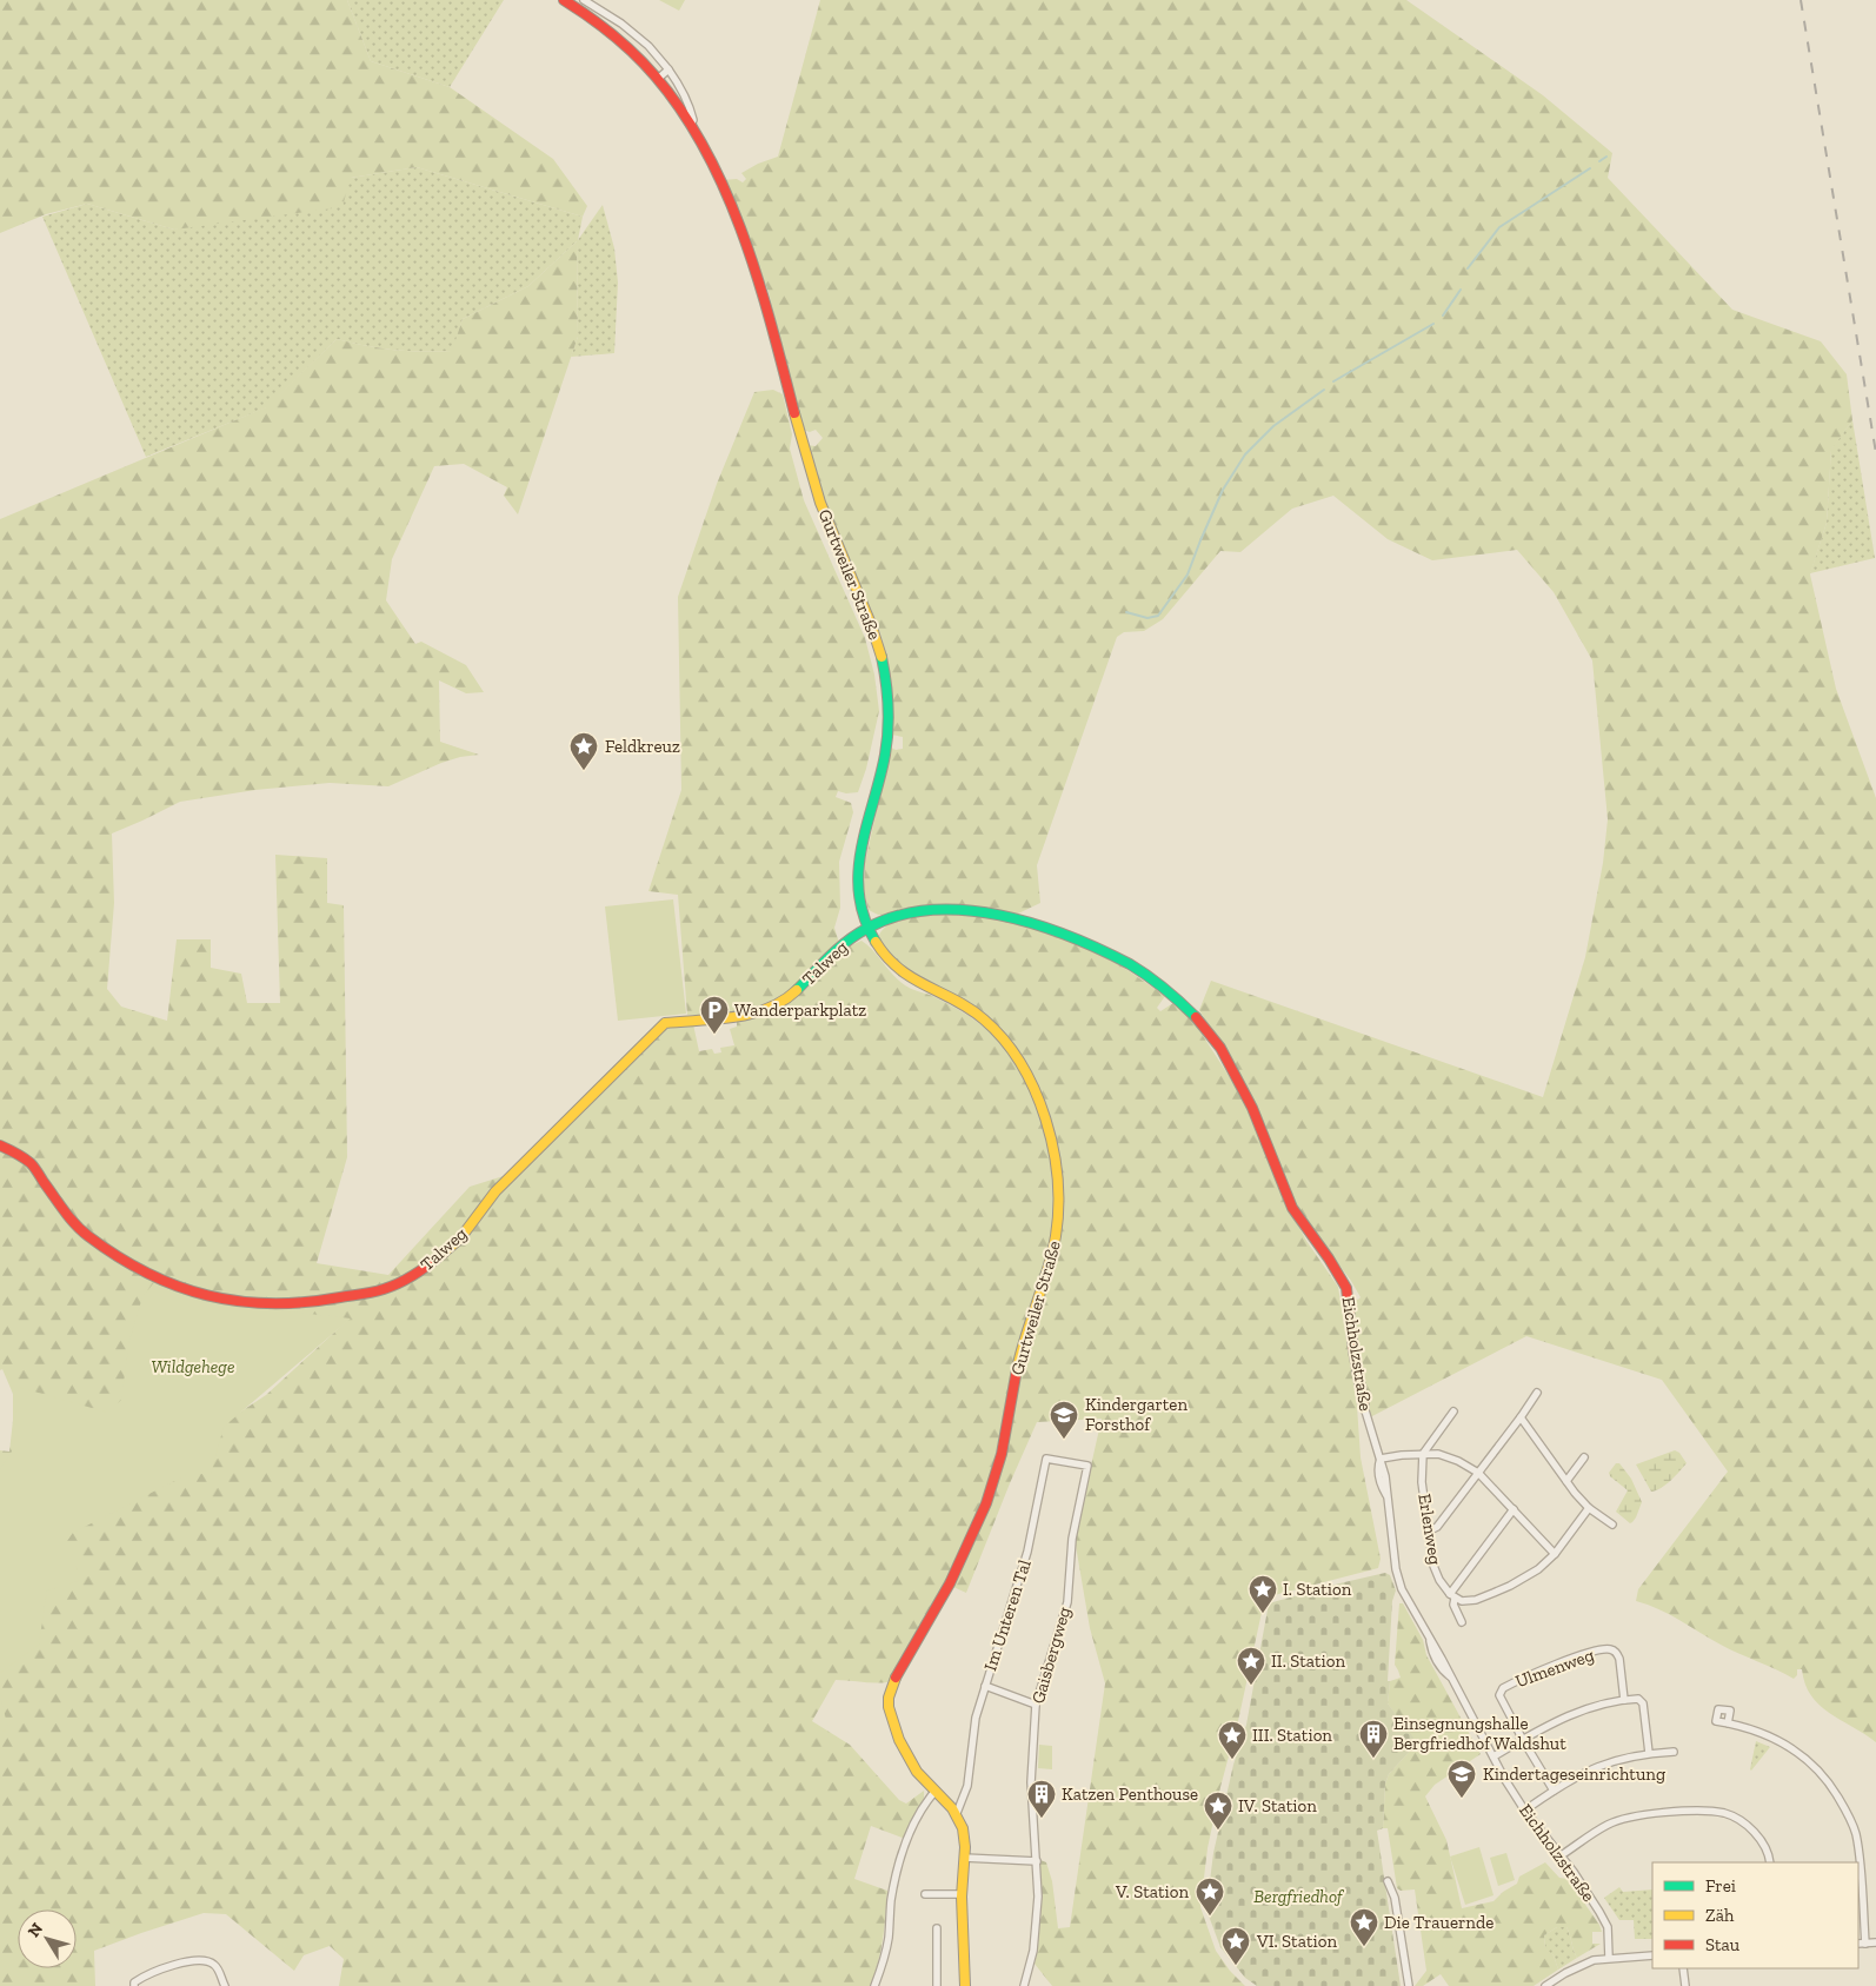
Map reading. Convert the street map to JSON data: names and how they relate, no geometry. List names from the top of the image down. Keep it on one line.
{"streets":{"main road":["Gurtweiler Straße","Talweg","Eichholzstraße"],"street":["Erlenweg","Im Unteren Tal","Gaisbergweg","Ulmenweg"]},"crossings":[["Gurtweiler Straße","Talweg"],["Gurtweiler Straße","Eichholzstraße"],["Gurtweiler Straße","Im Unteren Tal"],["Talweg","Eichholzstraße"],["Im Unteren Tal","Gaisbergweg"]],"parks":["Wildgehege","Bergfriedhof"],"places":{"place":["Feldkreuz","I. Station","II. Station","III. Station","IV. Station","V. Station","Die Trauernde","VI. Station"],"parking":["Wanderparkplatz"],"school or university":["Kindergarten Forsthof","Kindertageseinrichtung"],"building":["Einsegnungshalle Bergfriedhof Waldshut","Katzen Penthouse"]},"legend":["Frei","Zäh","Stau"],"north":"top left"}
